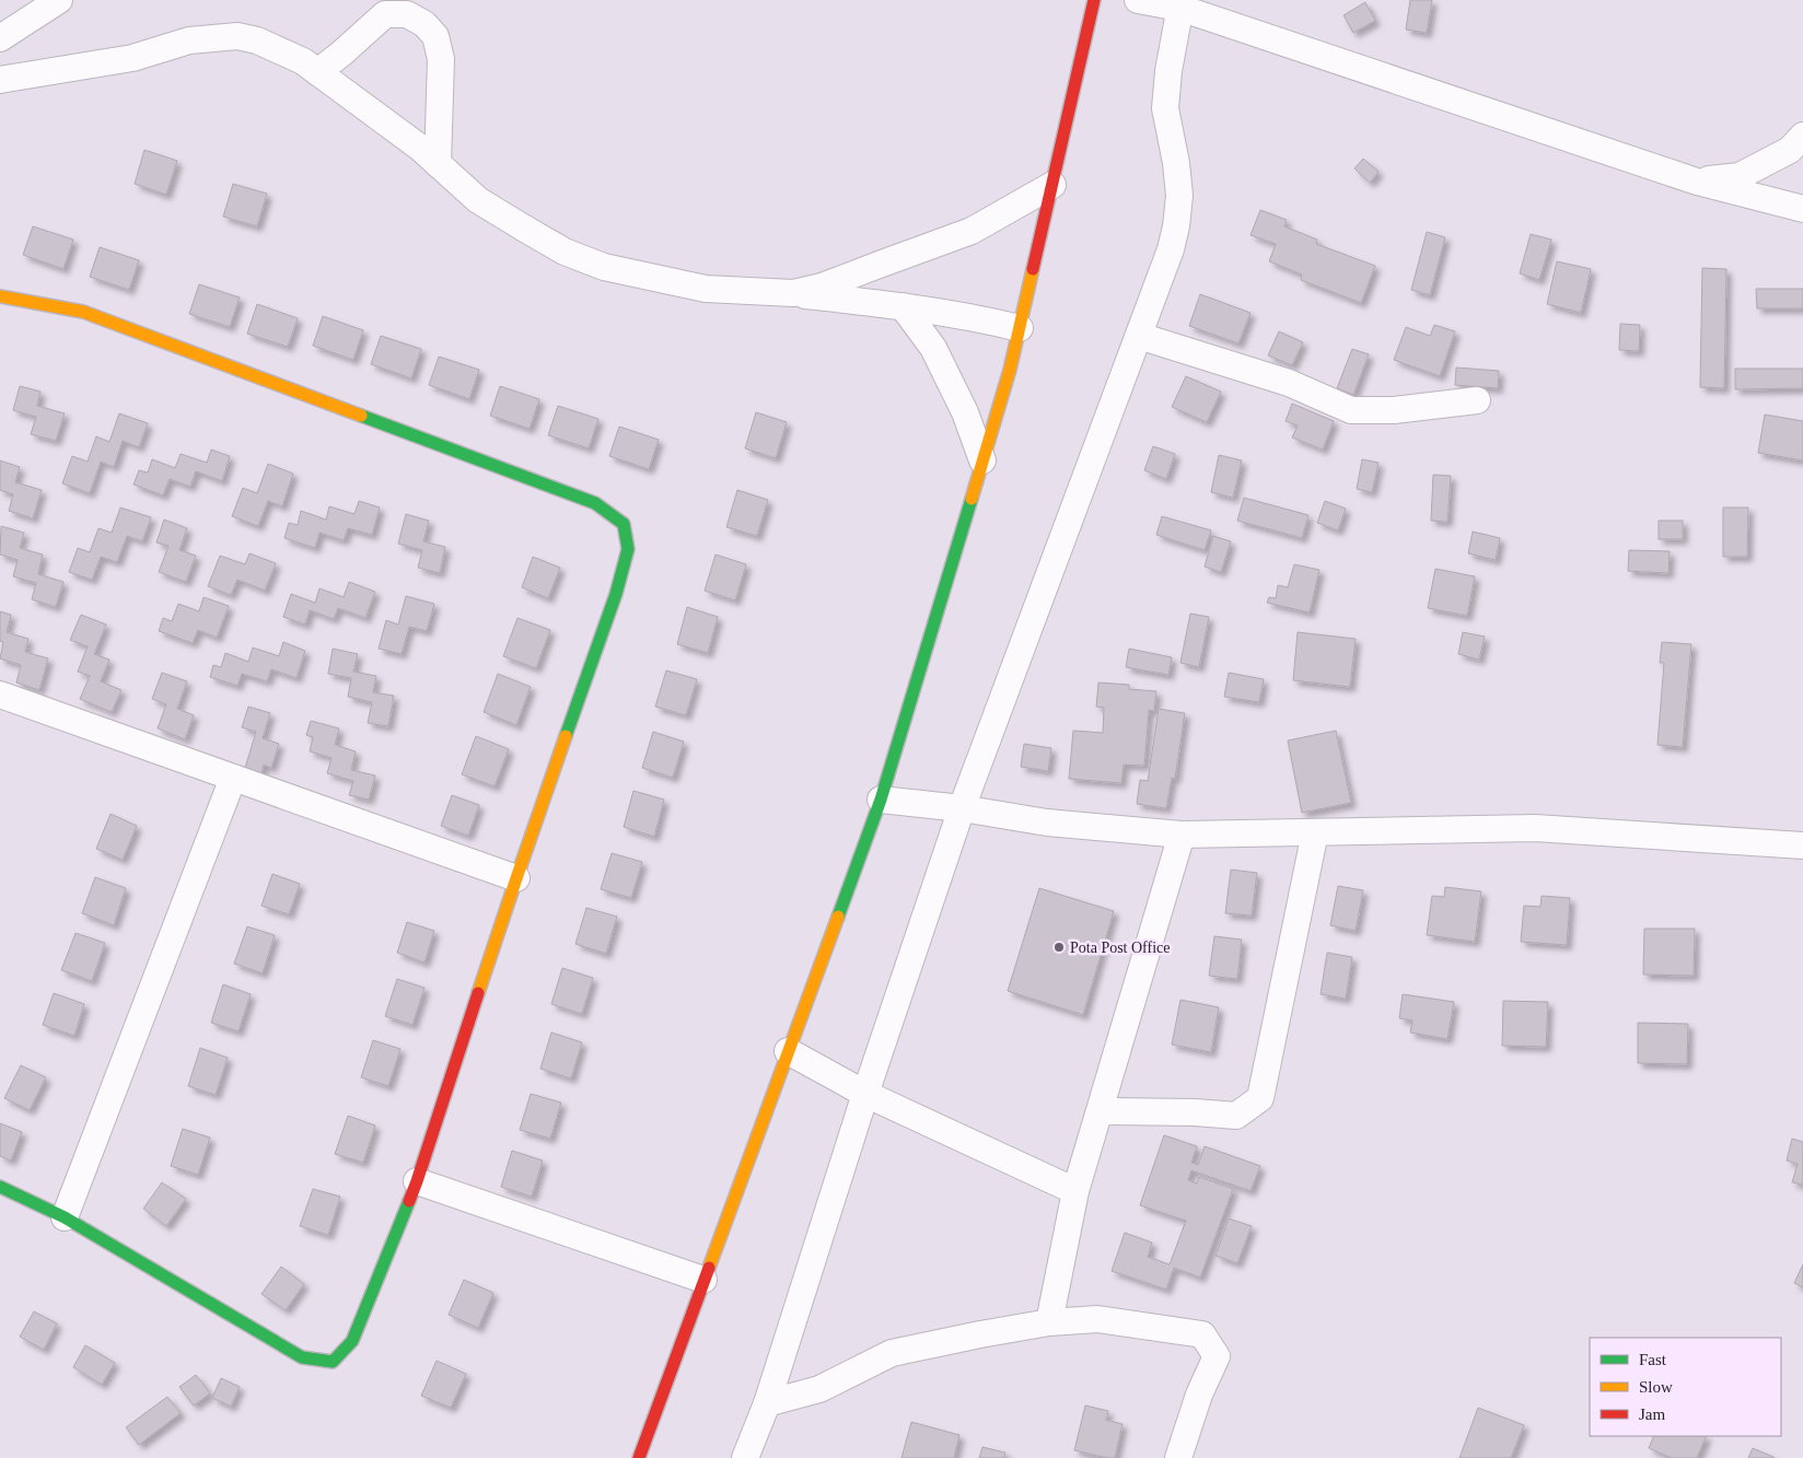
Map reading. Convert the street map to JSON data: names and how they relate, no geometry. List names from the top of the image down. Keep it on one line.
{"places":["Pota Post Office"],"legend":["Fast","Slow","Jam"]}
